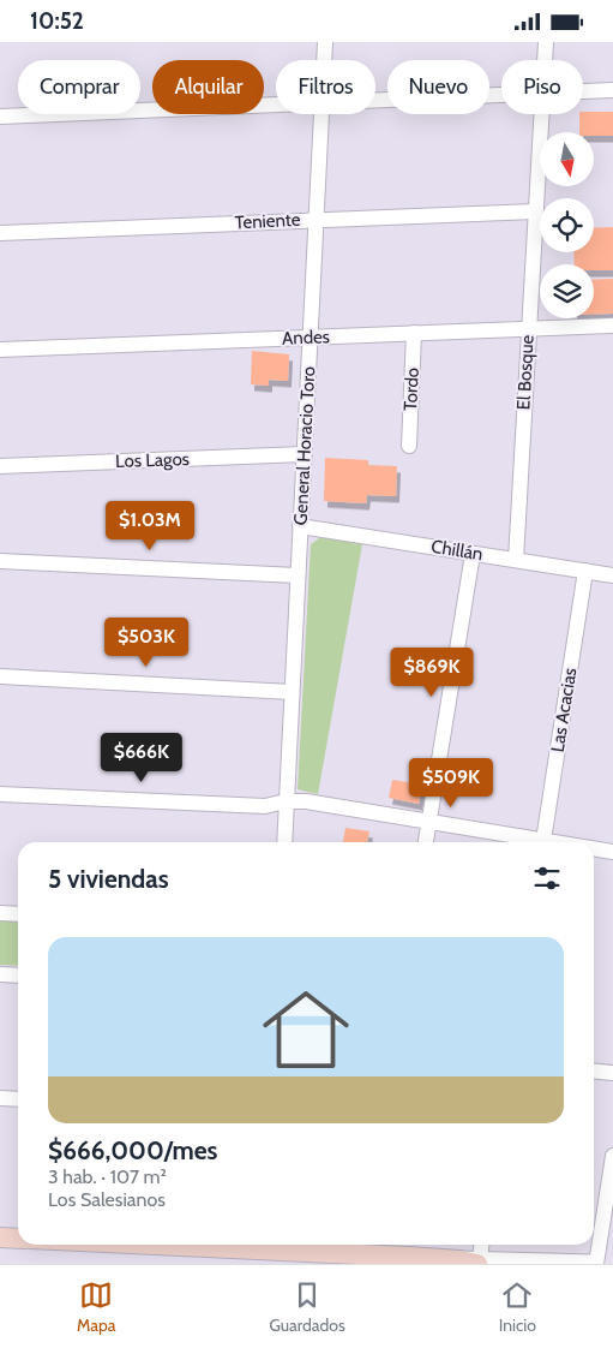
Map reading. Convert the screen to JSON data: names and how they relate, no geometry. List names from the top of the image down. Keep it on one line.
{"streets":{"street":["Teniente","Andes","El Bosque","Tordo","General Horacio Toro","Los Lagos","Chillán","Las Acacias"]},"crossings":[["Teniente","El Bosque"],["Teniente","General Horacio Toro"],["Andes","El Bosque"],["Andes","Tordo"],["Andes","General Horacio Toro"],["El Bosque","Chillán"],["General Horacio Toro","Los Lagos"],["General Horacio Toro","Chillán"],["Chillán","Las Acacias"]],"north":"bottom","page":{"status":"10:52","chip":["Comprar","Alquilar","Filtros","Nuevo","Piso"],"price":["$1.03M","$503K","$869K","$666K","$509K"],"heading":"5 viviendas","list":[{"name":"$666,000/mes","note":"3 hab. · 107 m² · Los Salesianos"}],"tabs":["Mapa","Guardados","Inicio"]}}
